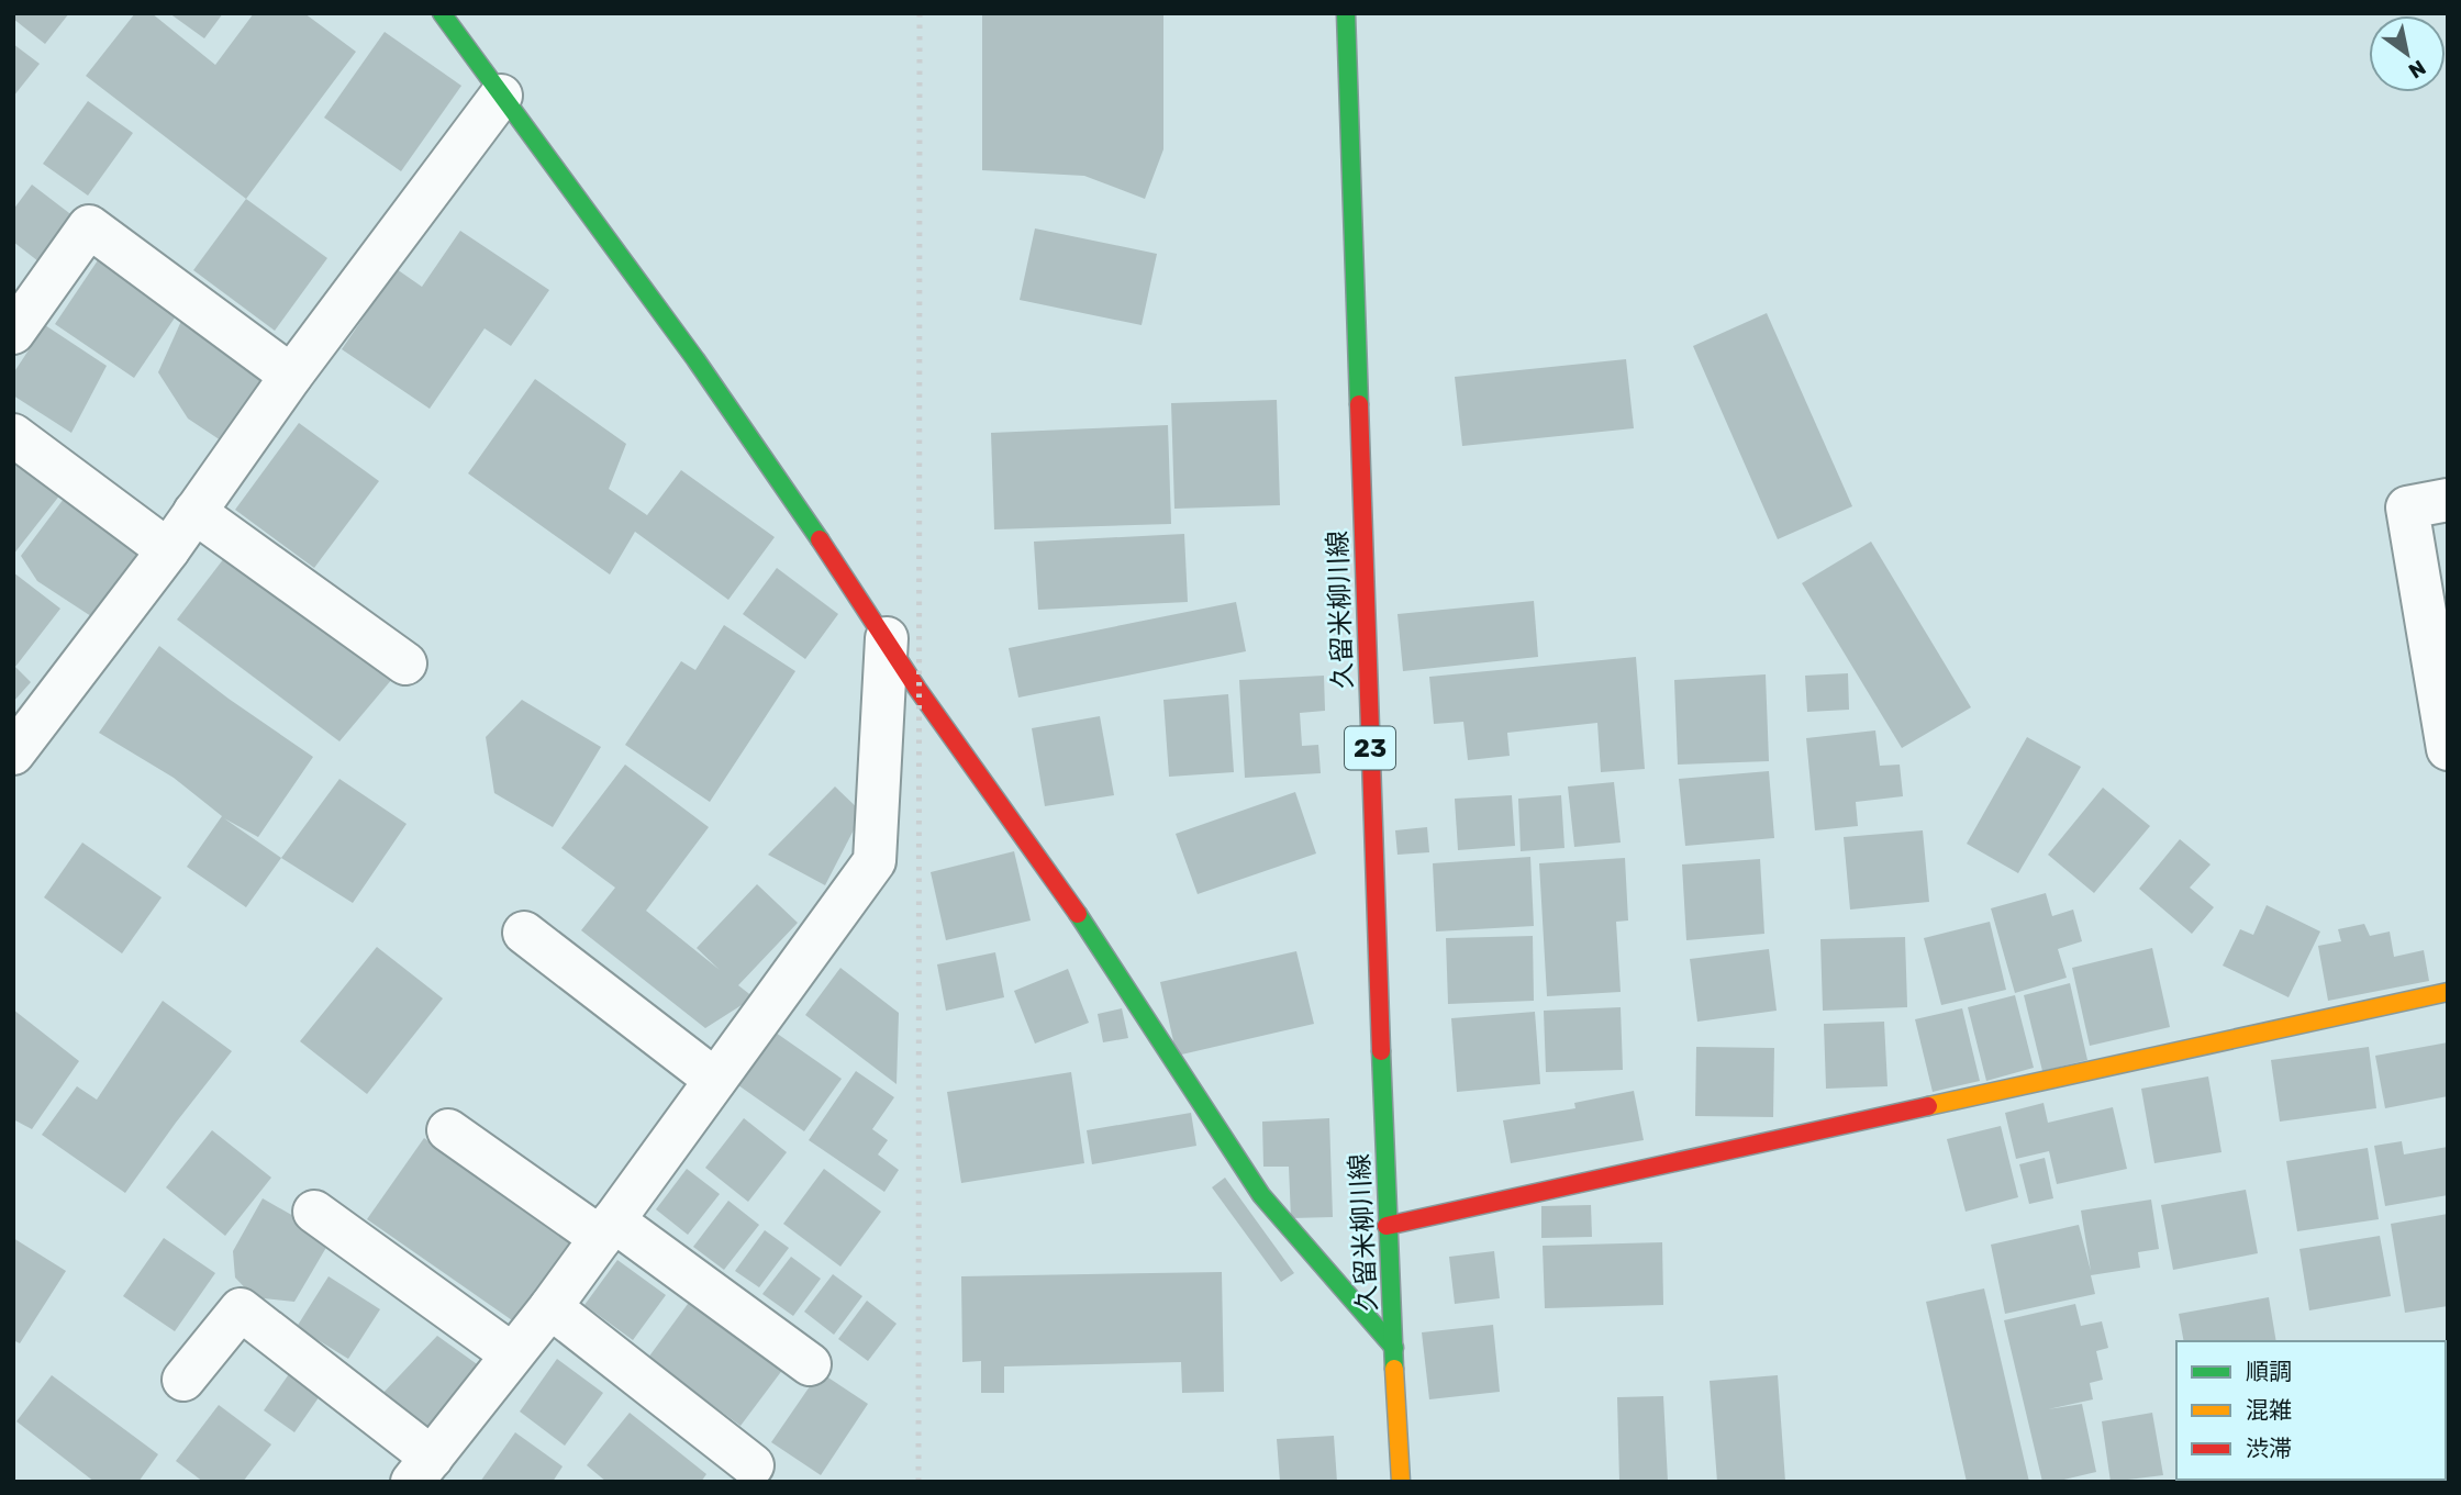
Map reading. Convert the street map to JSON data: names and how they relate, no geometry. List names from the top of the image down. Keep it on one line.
{"streets":{"street":["久留米柳川線","23"]},"legend":["順調","混雑","渋滞"],"north":"bottom right"}
